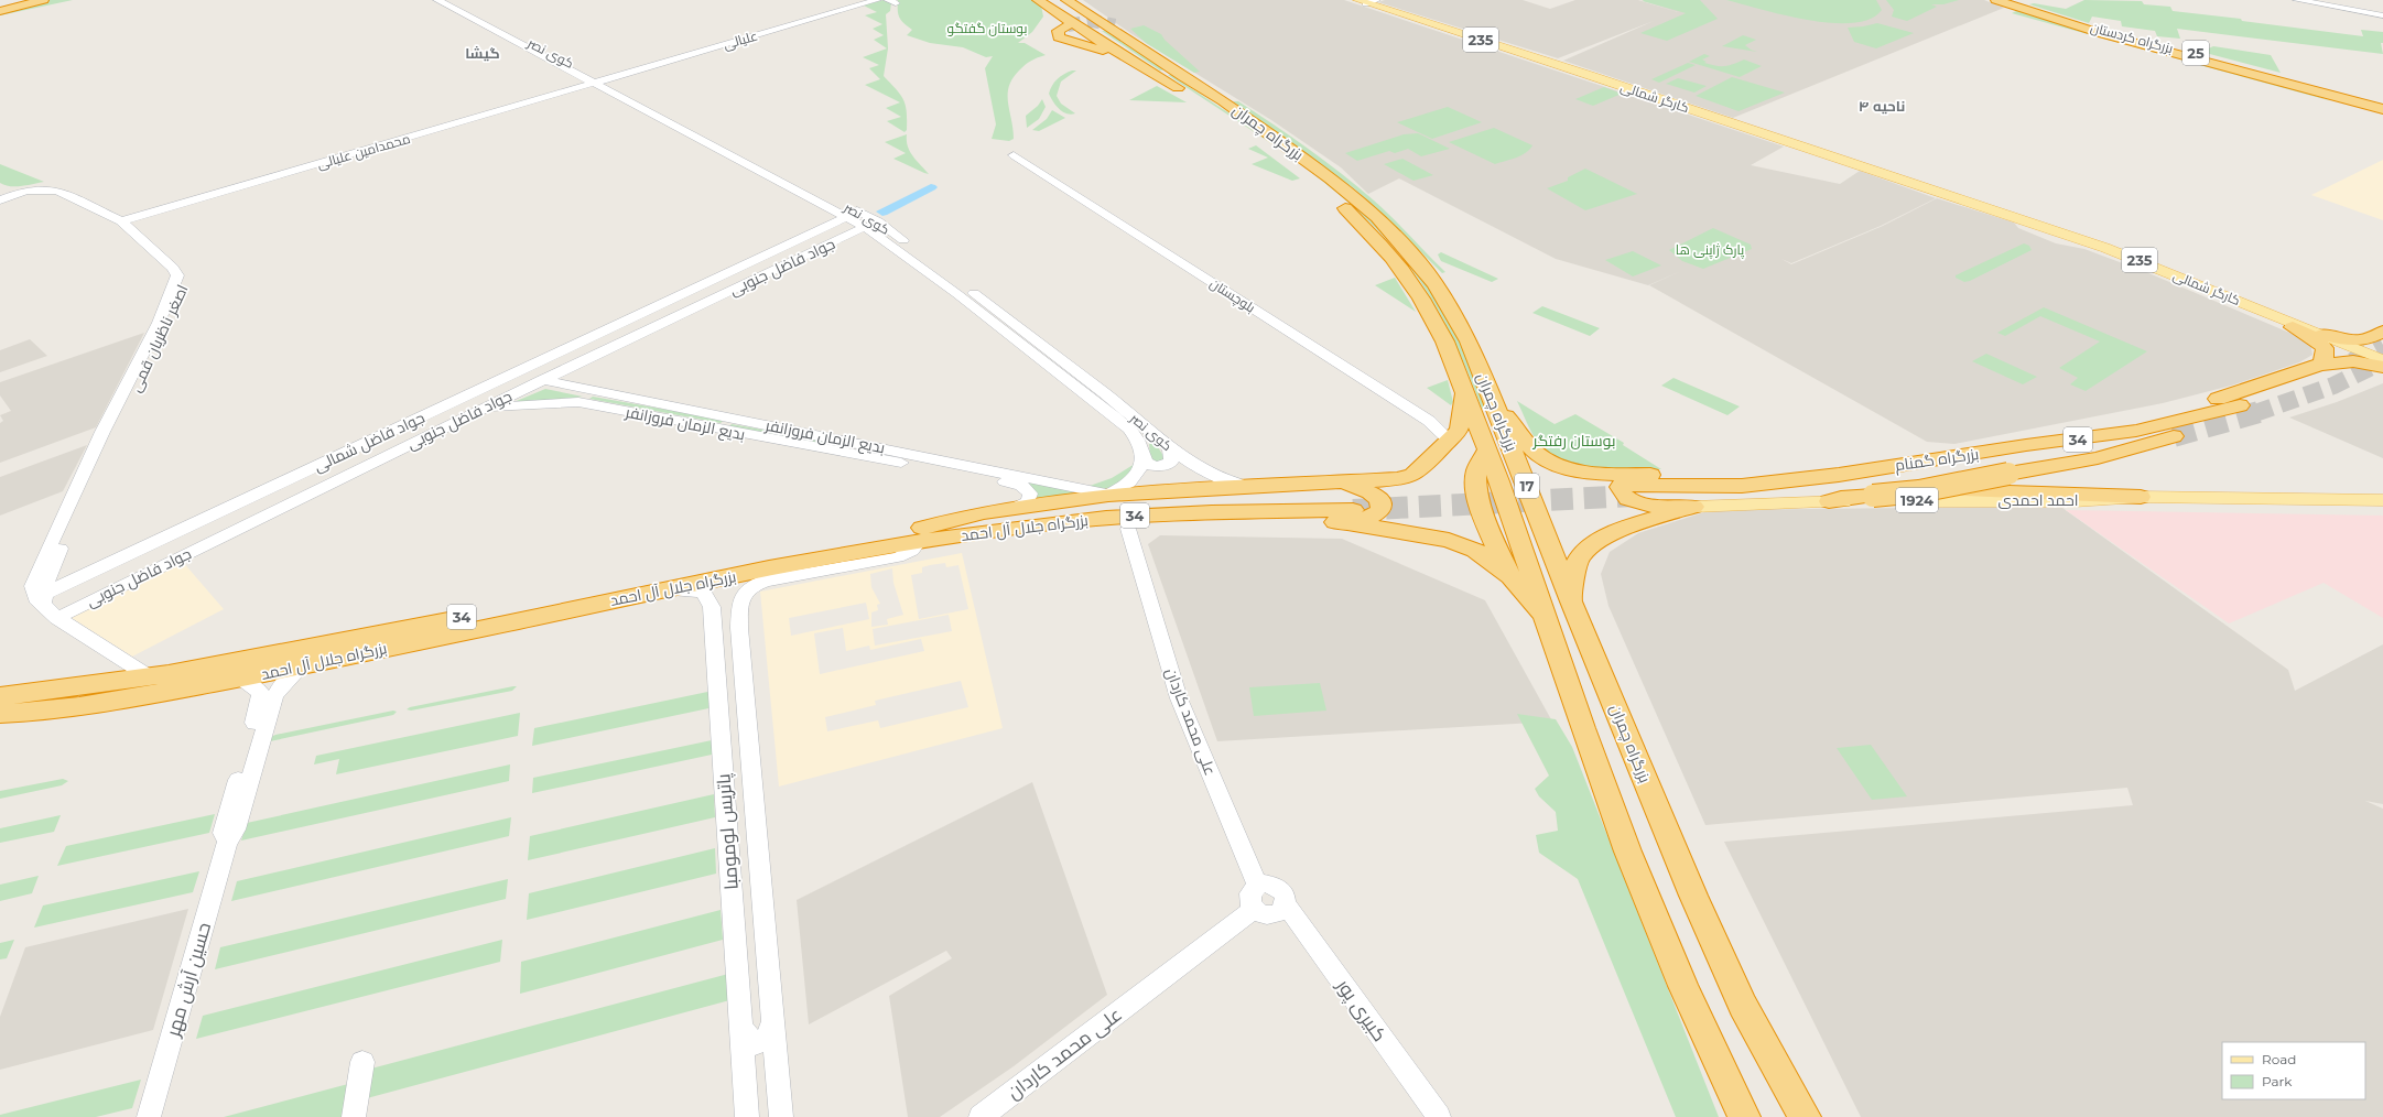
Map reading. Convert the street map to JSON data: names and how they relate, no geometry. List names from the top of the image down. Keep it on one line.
{"streets":{"highway":["بزرگراه کردستان","25","بزرگراه چمران","34","بزرگراه گمنام","17","بزرگراه جلال آل احمد"],"main road":["235","کارگر شمالی","1924","احمد احمدی"],"street":["علیالی","کوی نصر","محمدامین علیالی","جواد فاضل جنوبی","بلوچستان","اصغر ناظریان قمی","بدیع الزمان فروزانفر","بدیع‌ الزمان فروزانفر","جواد فاضل شمالی","علی محمد کاردان","پاتریس لومومبا","حسین آرش مهر","کبیری پور"]},"crossings":[["بزرگراه کردستان","25"],["علیالی","کوی نصر"],["علیالی","محمدامین علیالی"],["کوی نصر","محمدامین علیالی"],["کوی نصر","جواد فاضل جنوبی"],["کوی نصر","بدیع‌ الزمان فروزانفر"],["کوی نصر","جواد فاضل شمالی"],["محمدامین علیالی","اصغر ناظریان قمی"],["جواد فاضل جنوبی","بدیع الزمان فروزانفر"],["جواد فاضل جنوبی","بدیع‌ الزمان فروزانفر"],["اصغر ناظریان قمی","جواد فاضل شمالی"],["بزرگراه جلال آل احمد","پاتریس لومومبا"],["بزرگراه جلال آل احمد","حسین آرش مهر"],["علی محمد کاردان","کبیری پور"]],"districts":["گیشا","ناحیه ۴"],"parks":["بوستان گفتگو","پارک ژاپنی ها","بوستان رفتگر"],"legend":["Road","Park"]}
